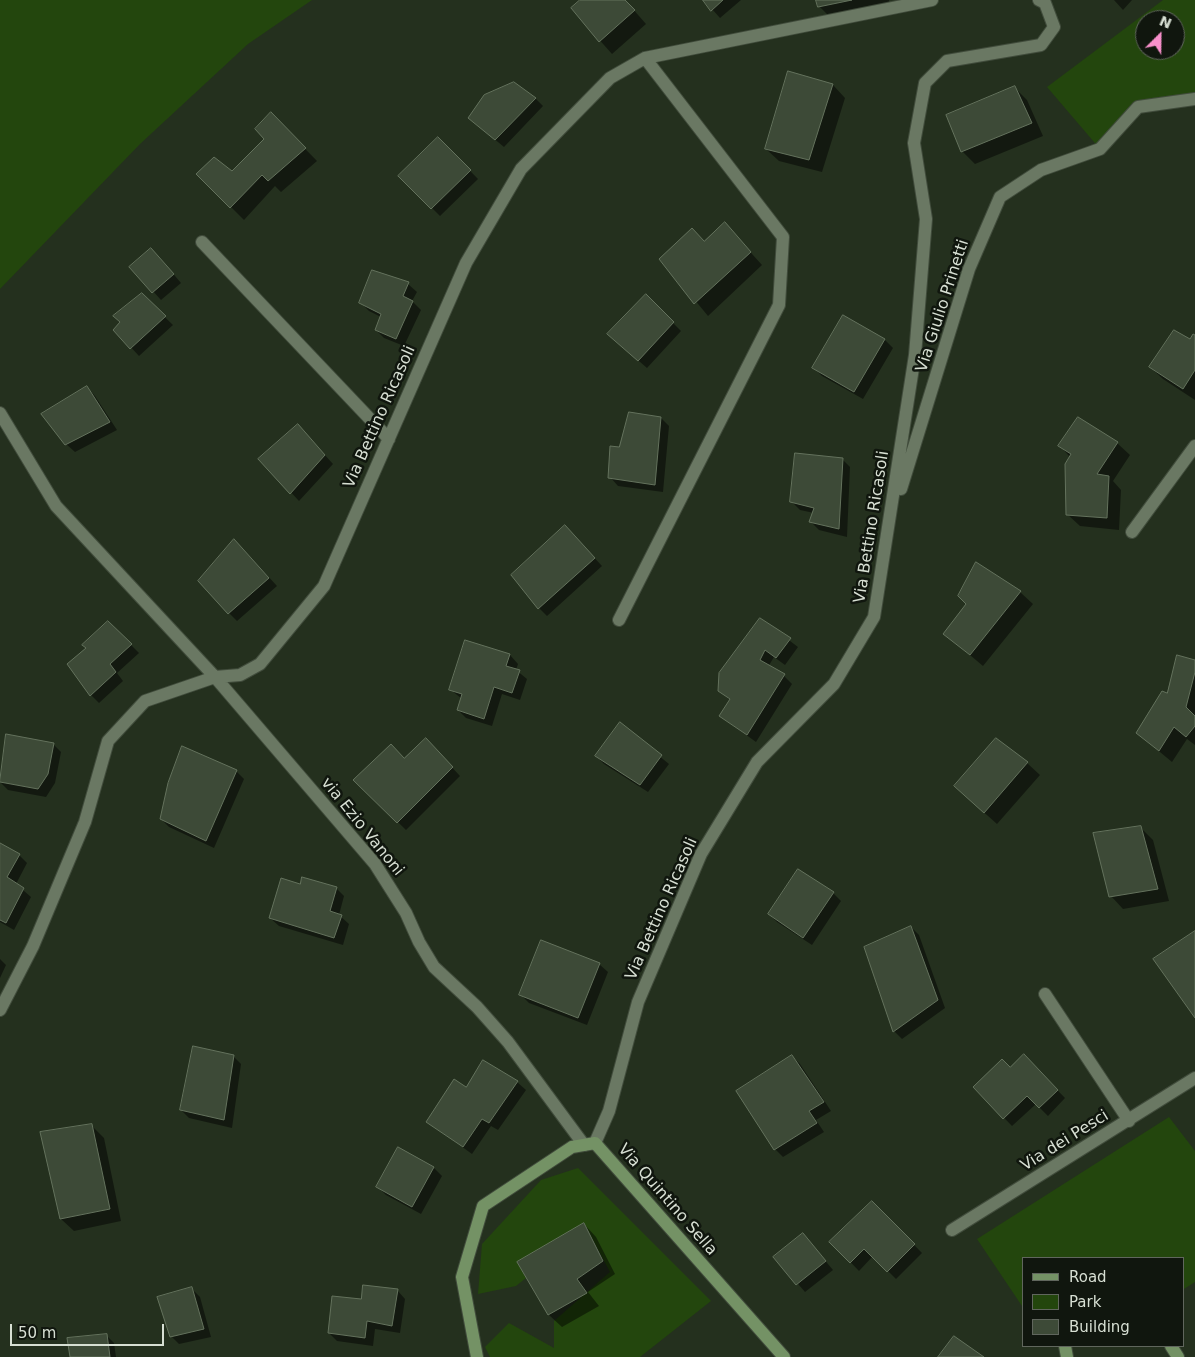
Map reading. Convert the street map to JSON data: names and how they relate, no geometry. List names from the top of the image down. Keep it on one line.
{"streets":{"street":["Via Giulio Prinetti","Via Bettino Ricasoli","via Ezio Vanoni","Via dei Pesci","Via Quintino Sella"]},"crossings":[["Via Giulio Prinetti","Via Bettino Ricasoli"],["Via Bettino Ricasoli","via Ezio Vanoni"],["Via Bettino Ricasoli","Via Quintino Sella"],["via Ezio Vanoni","Via Quintino Sella"]],"legend":["Road","Park","Building"],"scale_bar":"50 m","north":"top right"}
